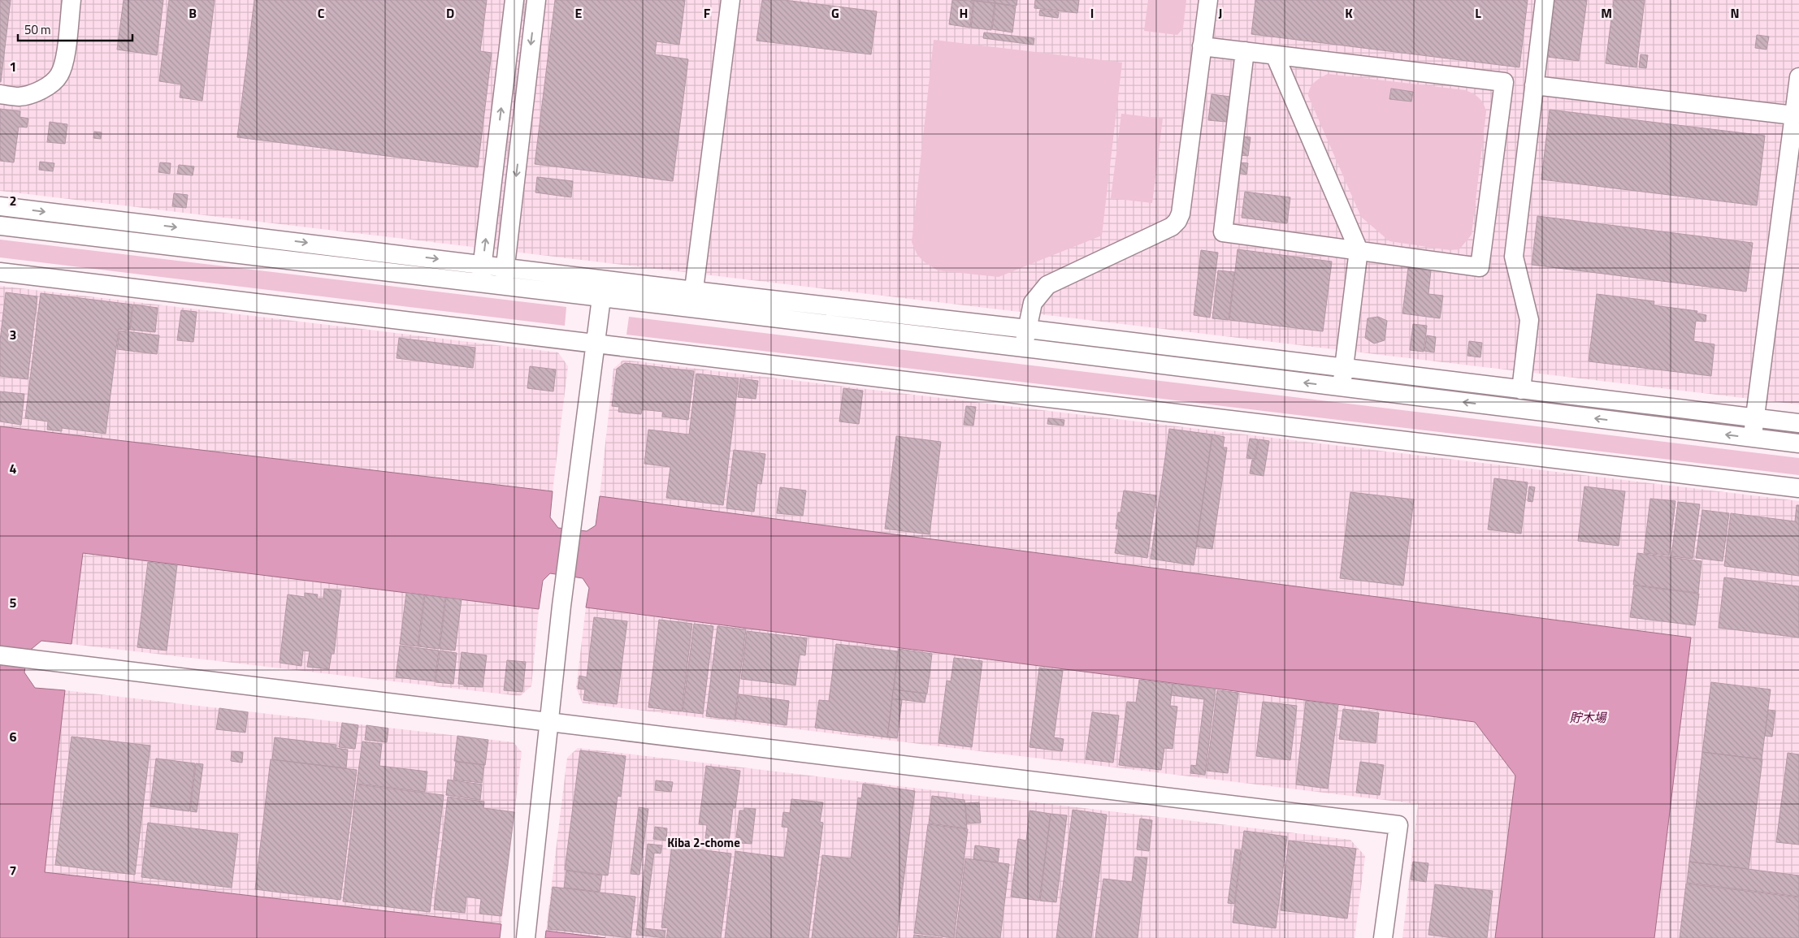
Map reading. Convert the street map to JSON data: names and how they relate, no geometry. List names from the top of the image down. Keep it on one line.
{"districts":["Kiba 2-chome"],"water":["貯木場"],"scale_bar":"50 m","grid":{"columns":["B","C","D","E","F","G","H","I","J","K","L","M","N"],"rows":["1","2","3","4","5","6","7"]}}
